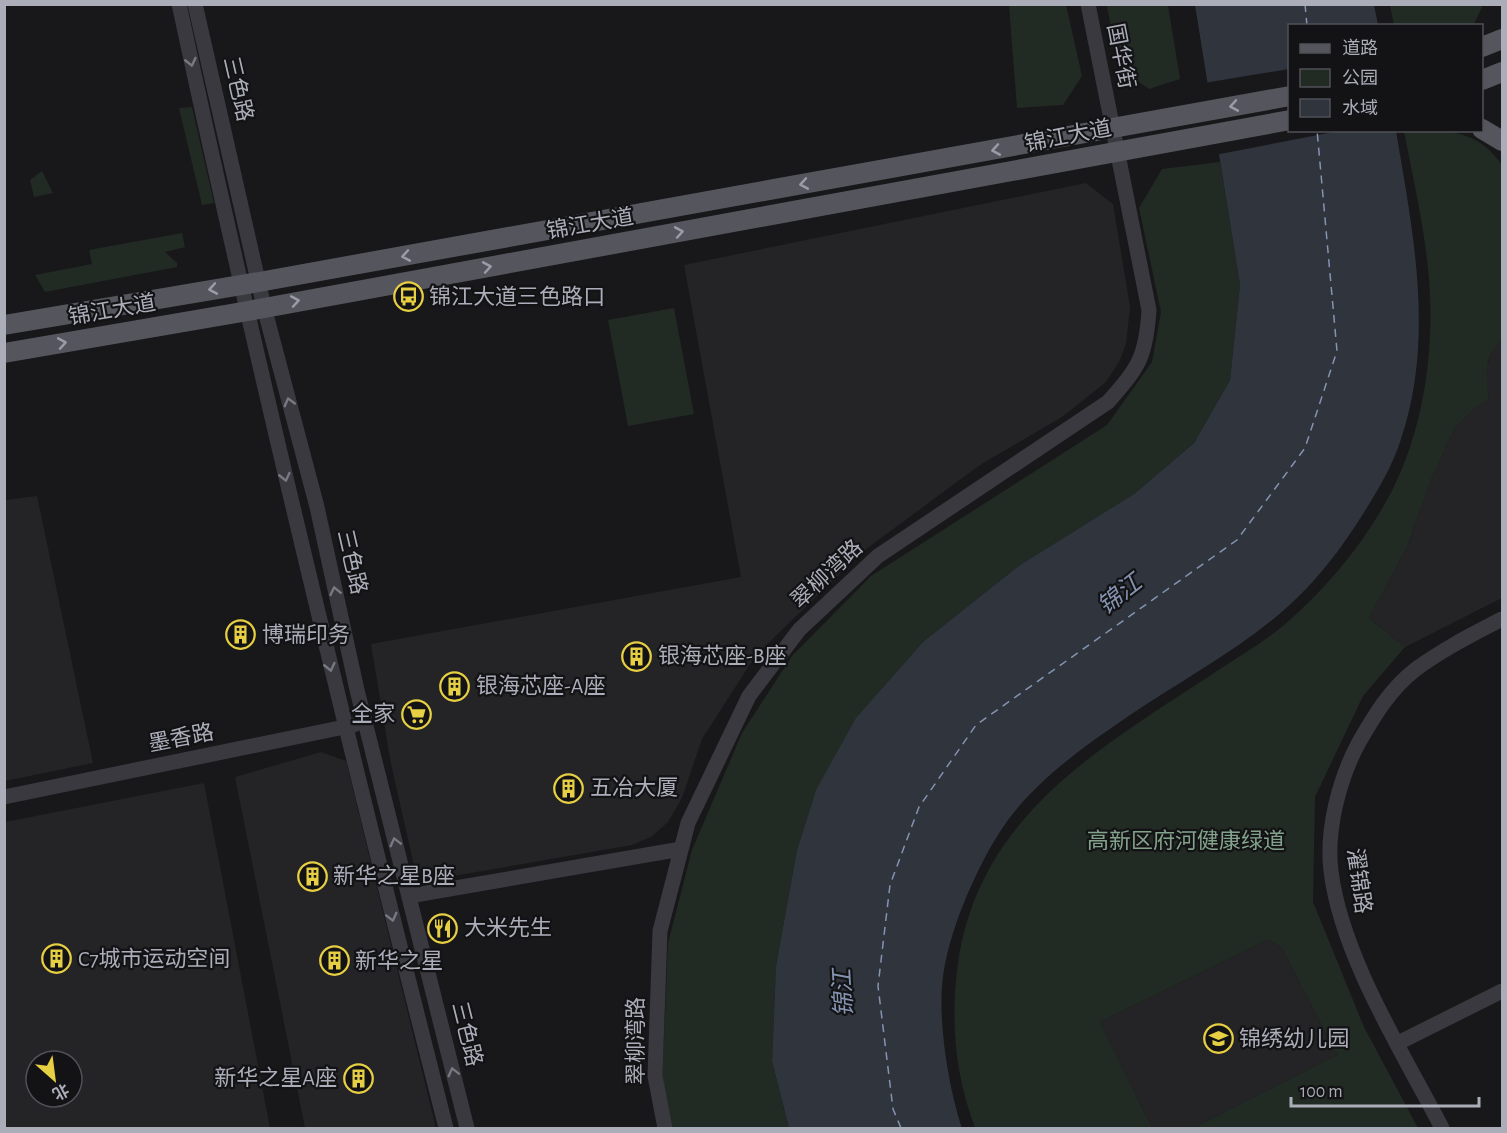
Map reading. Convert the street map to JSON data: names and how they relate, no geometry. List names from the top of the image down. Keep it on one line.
{"streets":{"main road":["锦江大道"],"street":["国华街","三色路","翠柳湾路","墨香路","濯锦路"]},"crossings":[["国华街","锦江大道"],["国华街","翠柳湾路"],["三色路","锦江大道"],["三色路","墨香路"],["锦江大道","翠柳湾路"]],"water":["锦江"],"parks":["高新区府河健康绿道"],"places":{"bus stop":["锦江大道三色路口"],"building":["博瑞印务","银海芯座-B座","银海芯座-A座","五冶大厦","新华之星B座","C7城市运动空间","新华之星","新华之星A座"],"supermarket":["全家"],"restaurant":["大米先生"],"school or university":["锦绣幼儿园"]},"legend":["道路","公园","水域"],"scale_bar":"100 m","north":"bottom right"}
